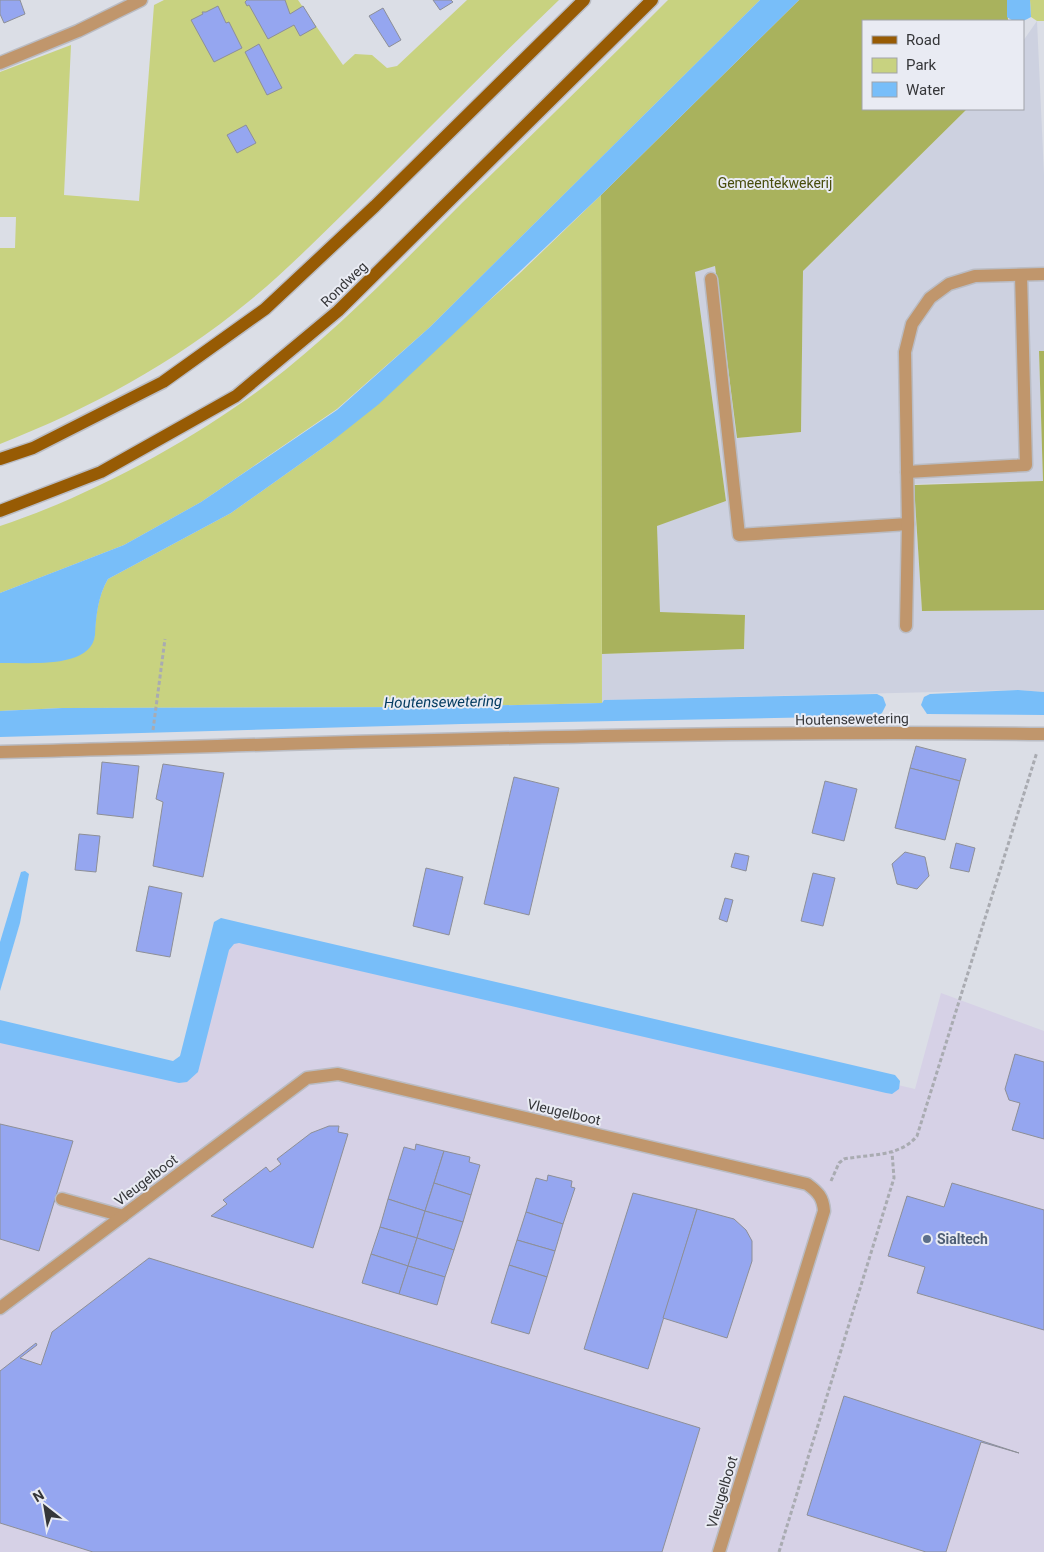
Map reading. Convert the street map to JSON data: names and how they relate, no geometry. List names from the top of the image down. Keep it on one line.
{"streets":{"main road":["Rondweg"],"street":["Houtensewetering","Vleugelboot"]},"water":["Houtensewetering"],"parks":["Gemeentekwekerij"],"places":["Sialtech"],"legend":["Road","Park","Water"],"north":"top left"}
